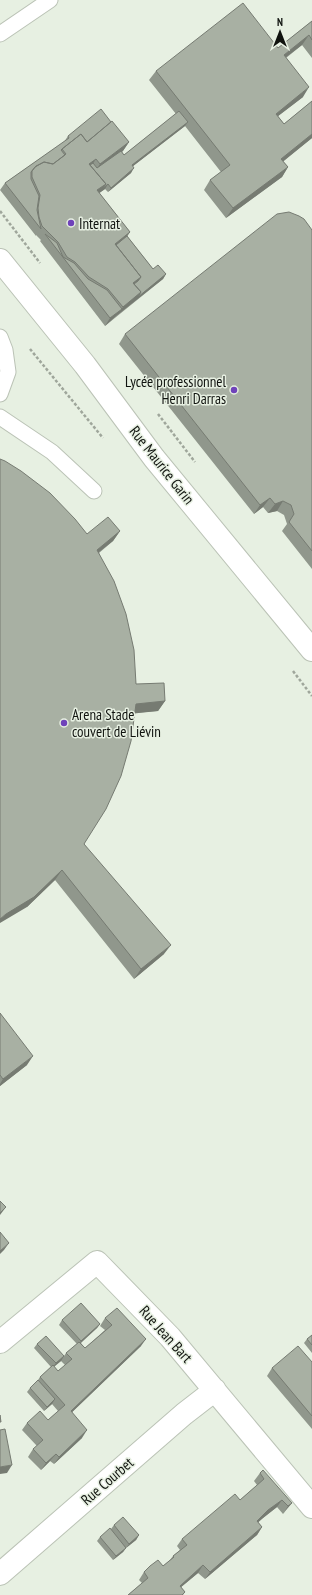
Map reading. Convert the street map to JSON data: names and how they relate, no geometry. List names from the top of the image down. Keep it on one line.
{"streets":{"street":["Rue Maurice Garin","Rue Jean Bart","Rue Courbet"]},"crossings":[["Rue Jean Bart","Rue Courbet"]],"places":["Internat","Lycée professionnel Henri Darras","Arena Stade couvert de Liévin"],"north":"top"}
